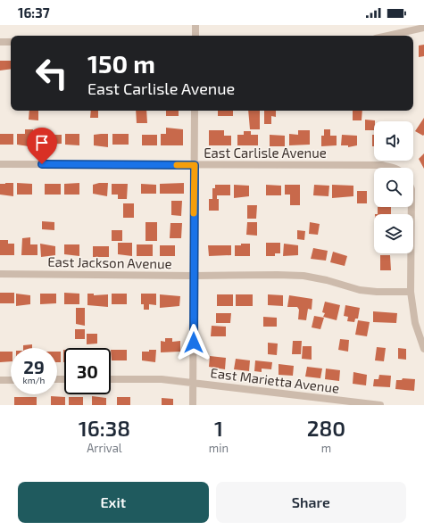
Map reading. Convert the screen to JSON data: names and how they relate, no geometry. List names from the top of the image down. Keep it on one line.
{"streets":{"street":["East Carlisle Avenue","East Jackson Avenue","East Marietta Avenue"]},"page":{"status":"16:37","turn":["150 m","East Carlisle Avenue"],"speed":"29 km/h","limit":"30","eta":["16:38","Arrival","1","min","280","m"],"buttons":["Exit","Share"]}}
